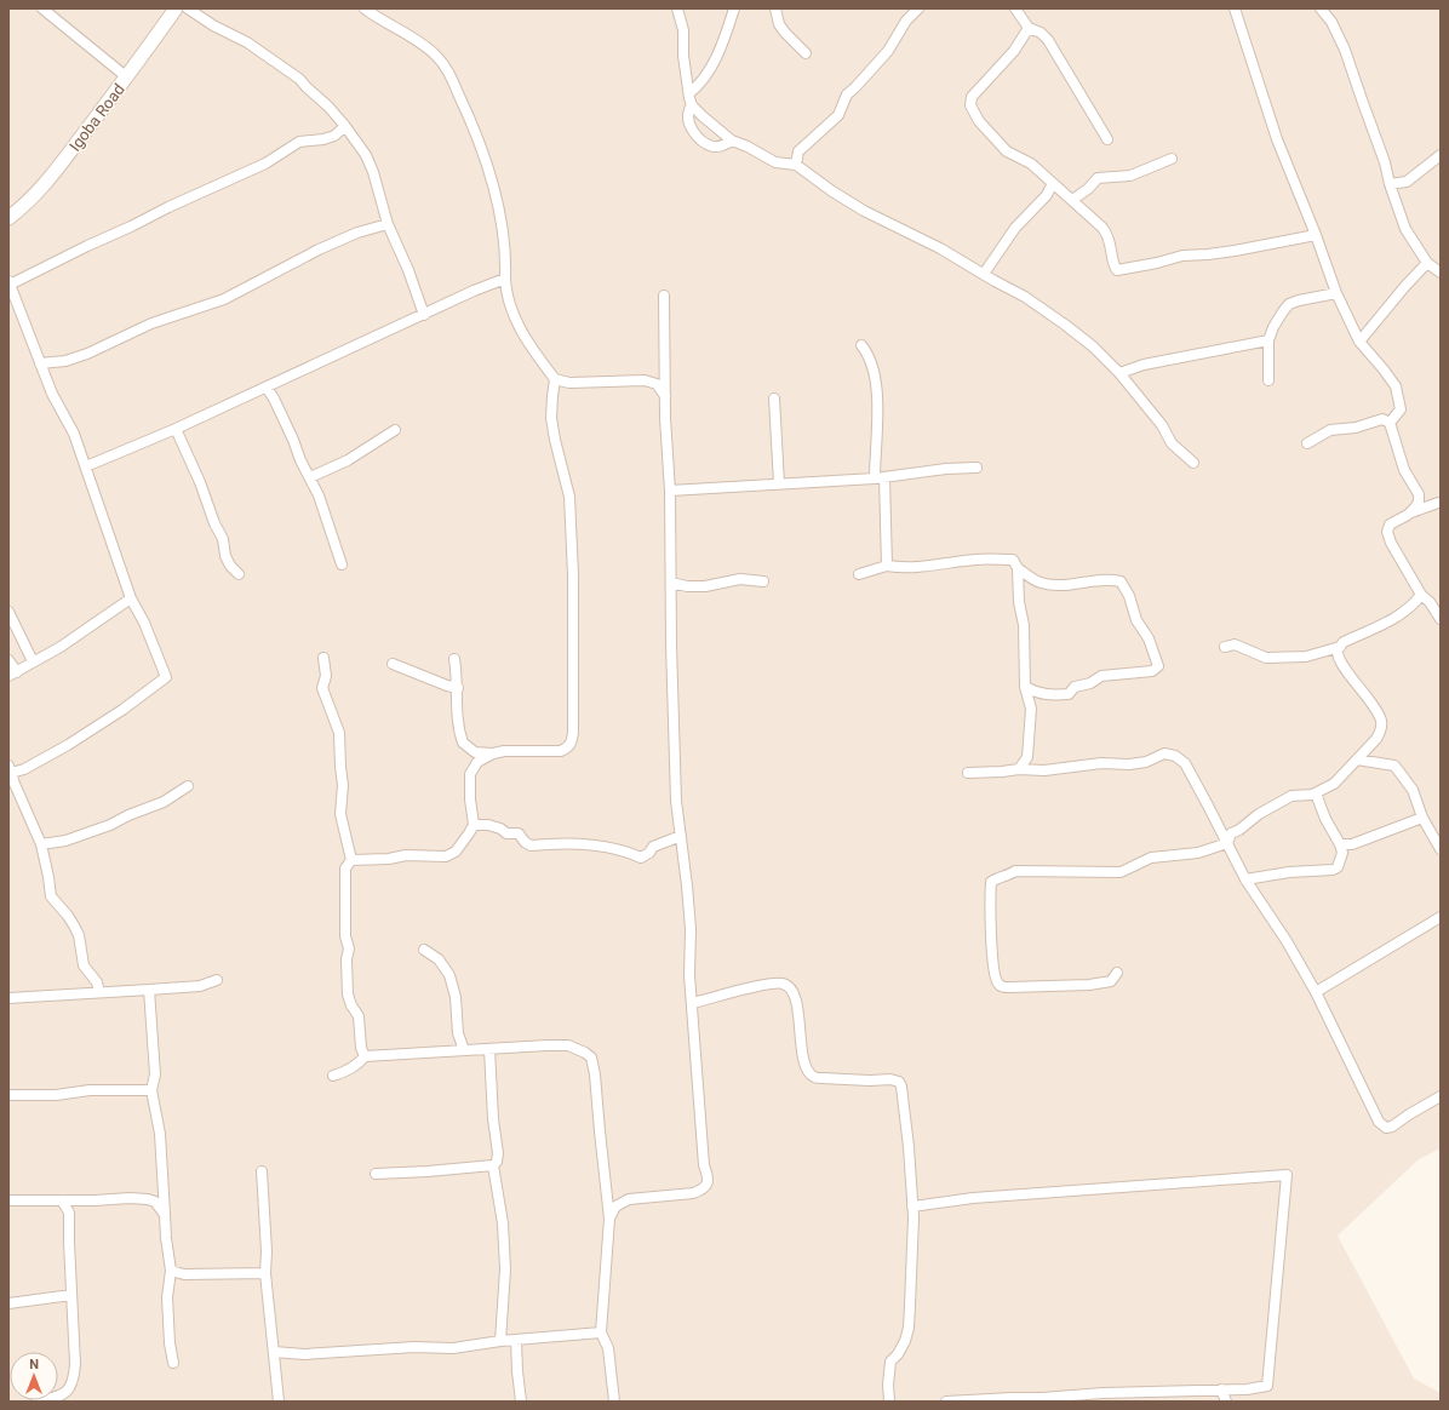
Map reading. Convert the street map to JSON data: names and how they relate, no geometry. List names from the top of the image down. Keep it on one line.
{"streets":{"street":["Igoba Road"]},"north":"top"}
